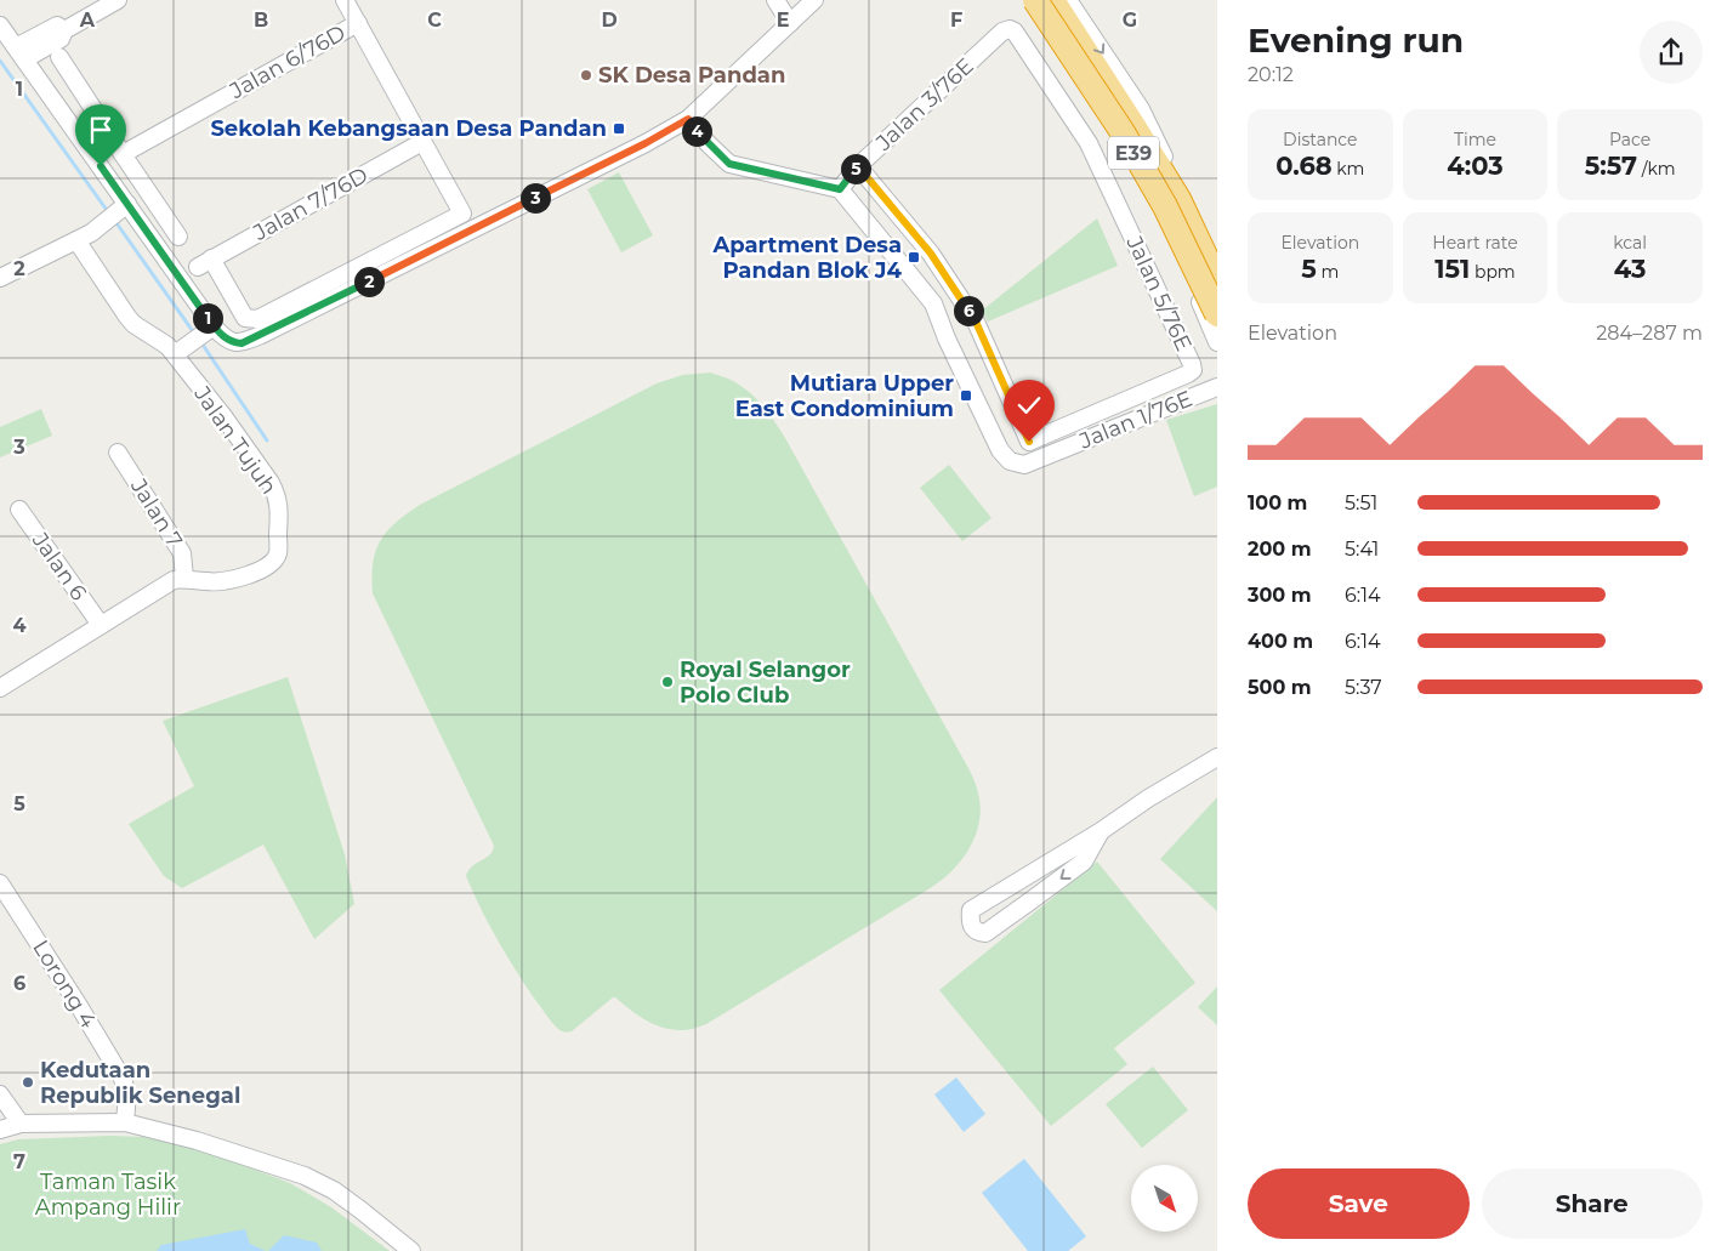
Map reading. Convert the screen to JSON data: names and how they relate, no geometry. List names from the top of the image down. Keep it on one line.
{"streets":{"highway":["E39"],"street":["Jalan 6/76D","Jalan 3/76E","Jalan 7/76D","Jalan 5/76E","Jalan 1/76E","Jalan Tujuh","Jalan 7","Jalan 6","Lorong 4"]},"crossings":[["Jalan 3/76E","Jalan 5/76E"],["Jalan 3/76E","Jalan 1/76E"],["Jalan Tujuh","Jalan 7"]],"parks":["Taman Tasik Ampang Hilir"],"places":{"other":["SK Desa Pandan","Royal Selangor Polo Club","Kedutaan Republik Senegal"],"transit":["Sekolah Kebangsaan Desa Pandan","Apartment Desa Pandan Blok J4","Mutiara Upper East Condominium"]},"north":"bottom right","page":{"heading":["Evening run","20:12"],"stats":[["Distance","0.68 km"],["Time","4:03"],["Pace","5:57 /km"],["Elevation","5 m"],["Heart rate","151 bpm"],["kcal","43"]],"pins":["4","5","3","2","6","1"],"chart":["Elevation","284–287 m"],"list":[{"name":"100 m","note":"5:51"},{"name":"200 m","note":"5:41"},{"name":"300 m","note":"6:14"},{"name":"400 m","note":"6:14"},{"name":"500 m","note":"5:37"}],"buttons":["Save","Share"]},"grid":{"columns":["A","B","C","D","E","F","G"],"rows":["1","2","3","4","5","6","7"]}}
